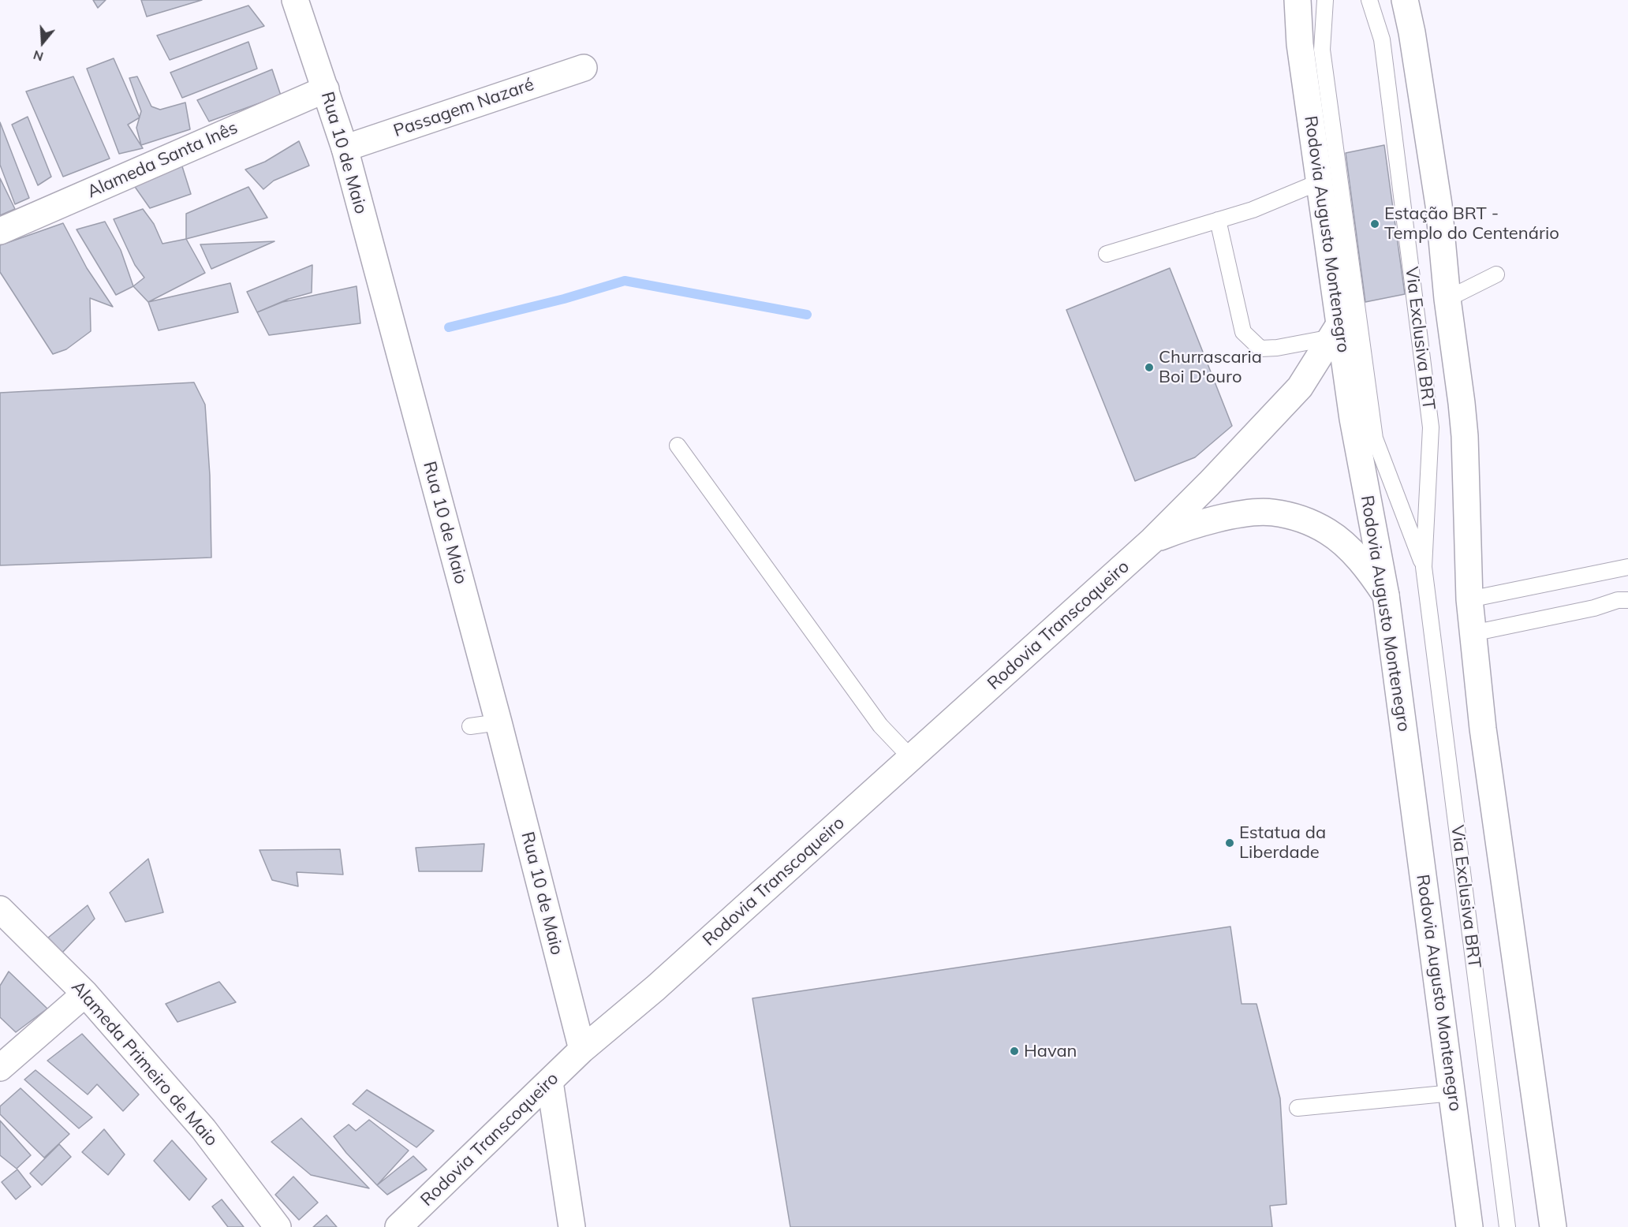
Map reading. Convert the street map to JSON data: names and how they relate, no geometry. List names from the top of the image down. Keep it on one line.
{"streets":{"main road":["Passagem Nazaré","Rua 10 de Maio","Alameda Santa Inês","Rodovia Augusto Montenegro","Rodovia Transcoqueiro","Alameda Primeiro de Maio"],"lane":["Via Exclusiva BRT"]},"crossings":[["Passagem Nazaré","Rua 10 de Maio"],["Rua 10 de Maio","Alameda Santa Inês"],["Rua 10 de Maio","Rodovia Transcoqueiro"],["Rodovia Augusto Montenegro","Rodovia Transcoqueiro"]],"places":["Estação BRT - Templo do Centenário","Churrascaria Boi D'ouro","Estatua da Liberdade","Havan"],"north":"bottom"}
